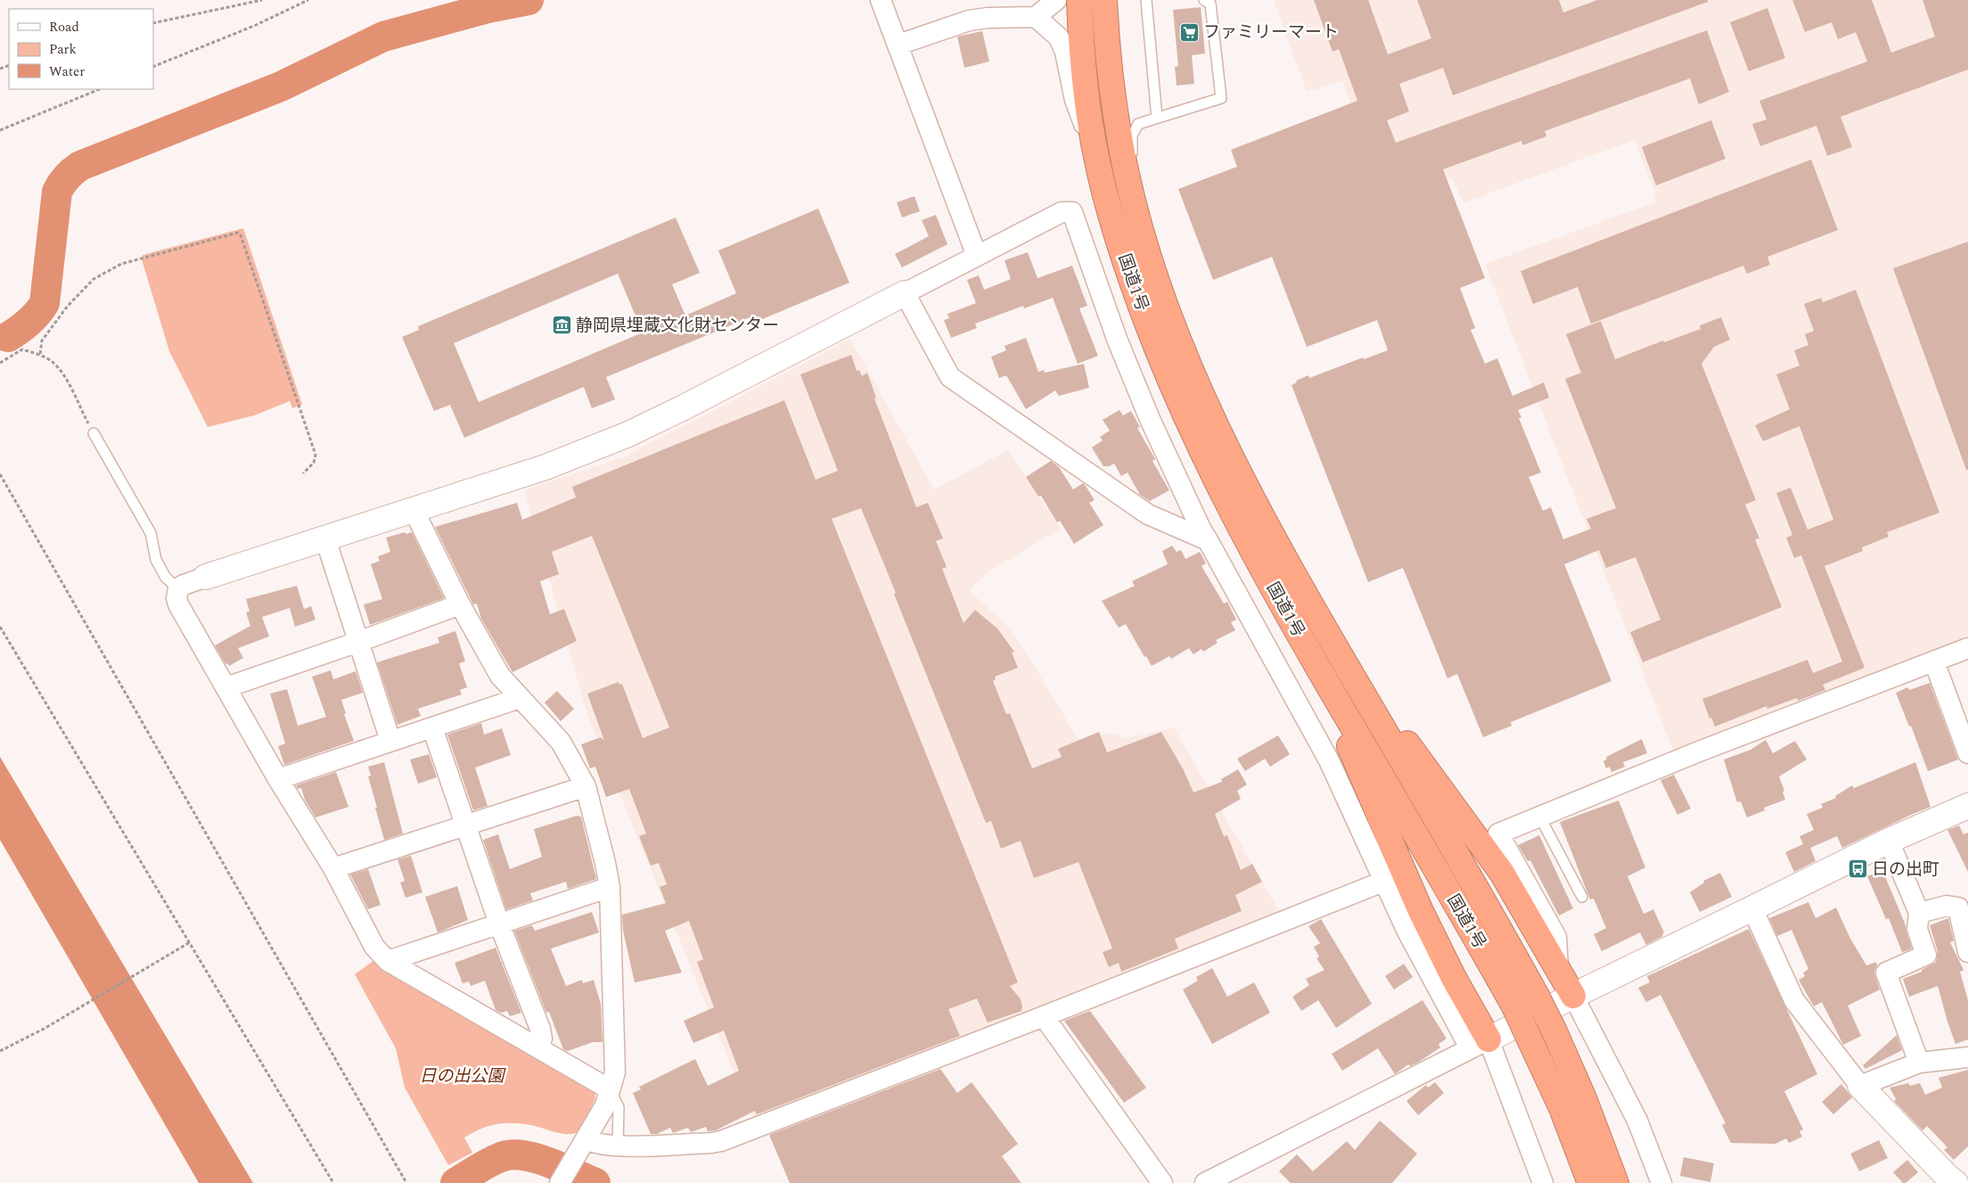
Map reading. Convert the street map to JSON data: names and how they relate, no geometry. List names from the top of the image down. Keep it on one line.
{"streets":{"highway":["国道1号"]},"parks":["日の出公園"],"places":{"supermarket":["ファミリーマート"],"museum":["静岡県埋蔵文化財センター"],"bus stop":["日の出町"]},"legend":["Road","Park","Water"]}
